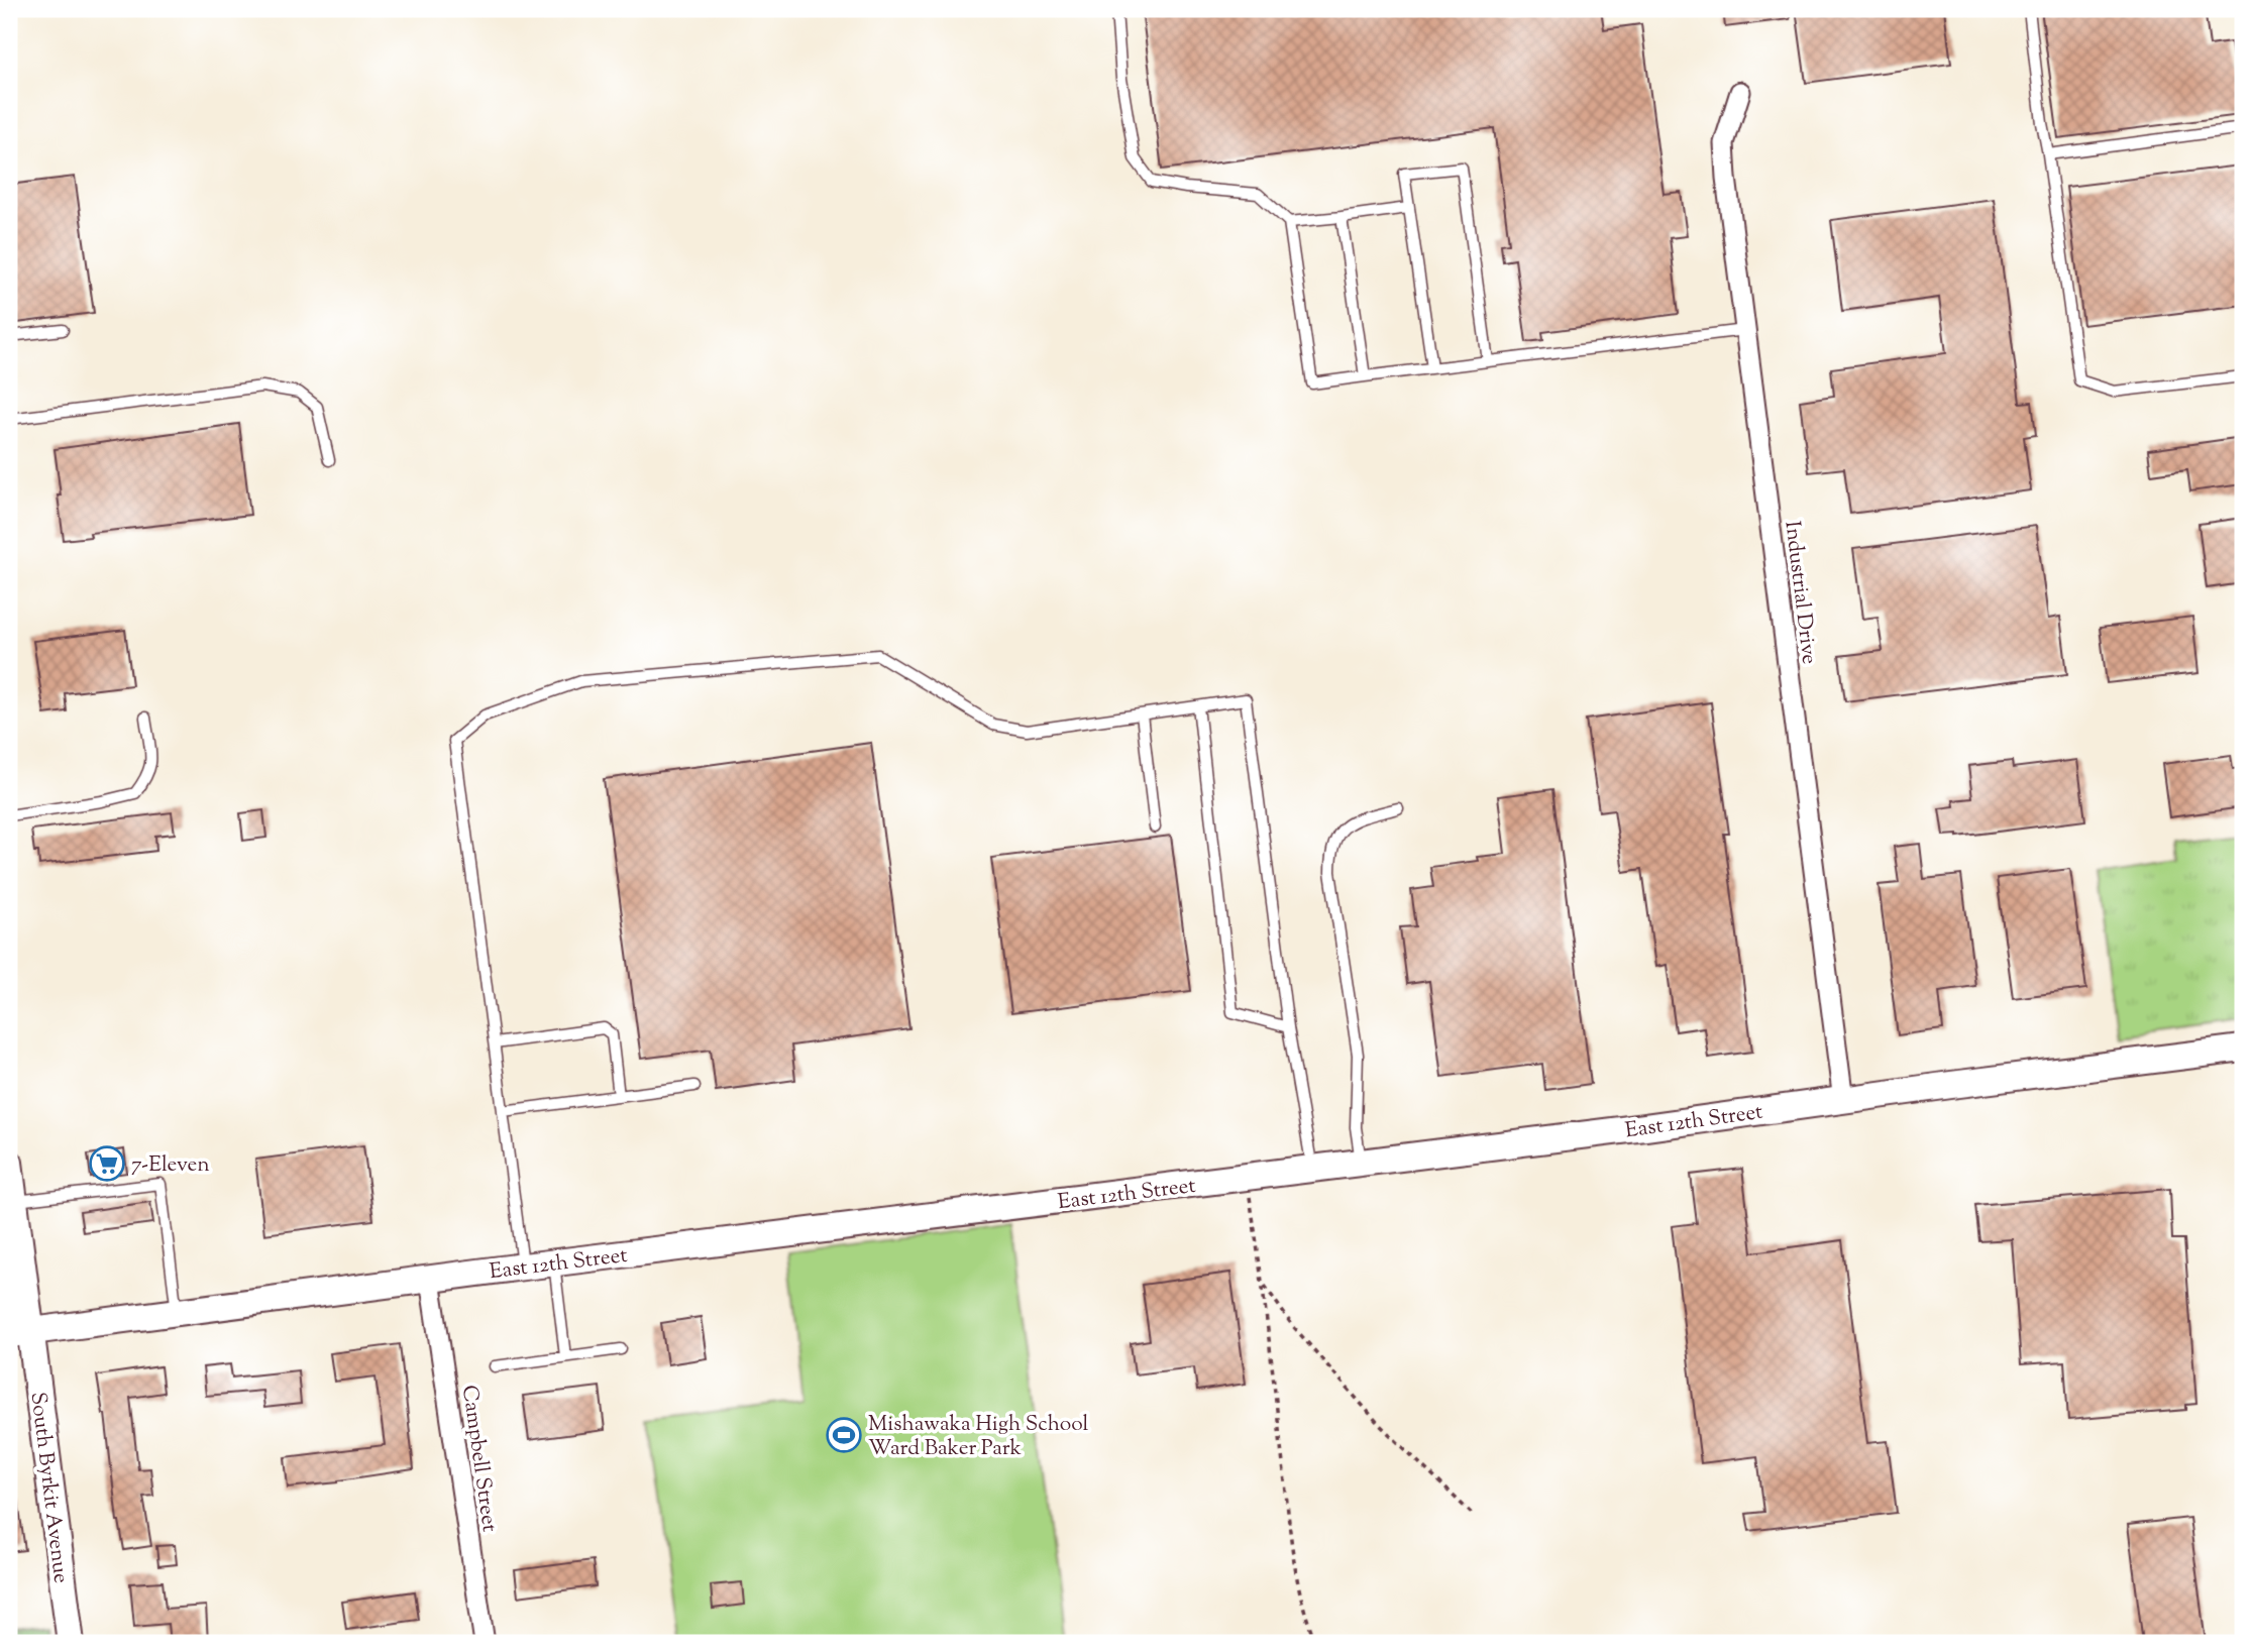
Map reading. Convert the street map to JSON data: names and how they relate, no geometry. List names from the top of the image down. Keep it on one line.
{"streets":{"street":["Industrial Drive","East 12th Street","Campbell Street","South Byrkit Avenue"]},"crossings":[["Industrial Drive","East 12th Street"],["East 12th Street","Campbell Street"],["East 12th Street","South Byrkit Avenue"]],"places":{"supermarket":["7-Eleven"],"sports":["Mishawaka High School Ward Baker Park"]}}
